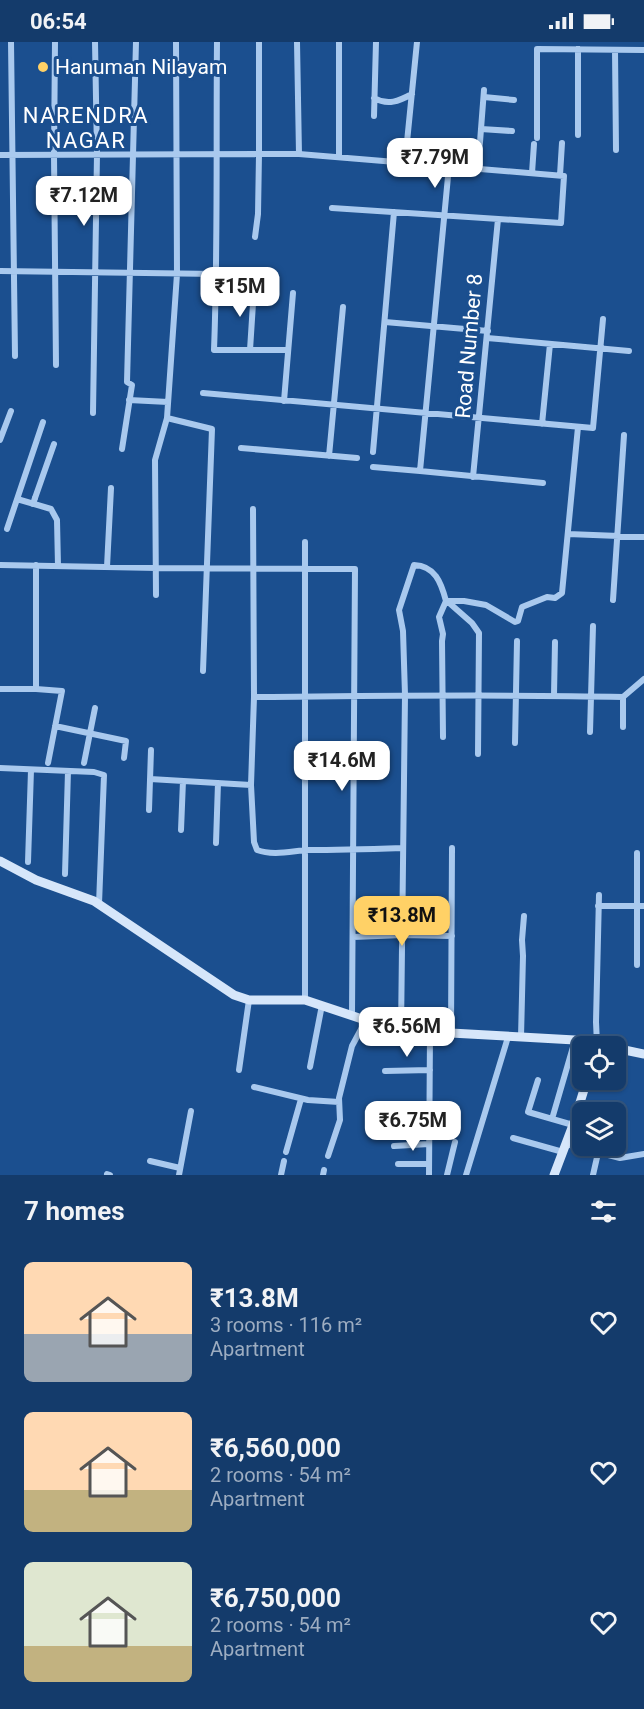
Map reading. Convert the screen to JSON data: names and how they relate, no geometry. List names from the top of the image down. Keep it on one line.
{"streets":{"street":["Road Number 8"]},"districts":["NARENDRA NAGAR"],"places":["Hanuman Nilayam"],"page":{"status":"06:54","price":["₹7.79M","₹7.12M","₹15M","₹14.6M","₹13.8M","₹6.56M","₹6.75M"],"heading":"7 homes","list":[{"name":"₹13.8M","note":"3 rooms · 116 m² · Apartment"},{"name":"₹6,560,000","note":"2 rooms · 54 m² · Apartment"},{"name":"₹6,750,000","note":"2 rooms · 54 m² · Apartment"}]}}
